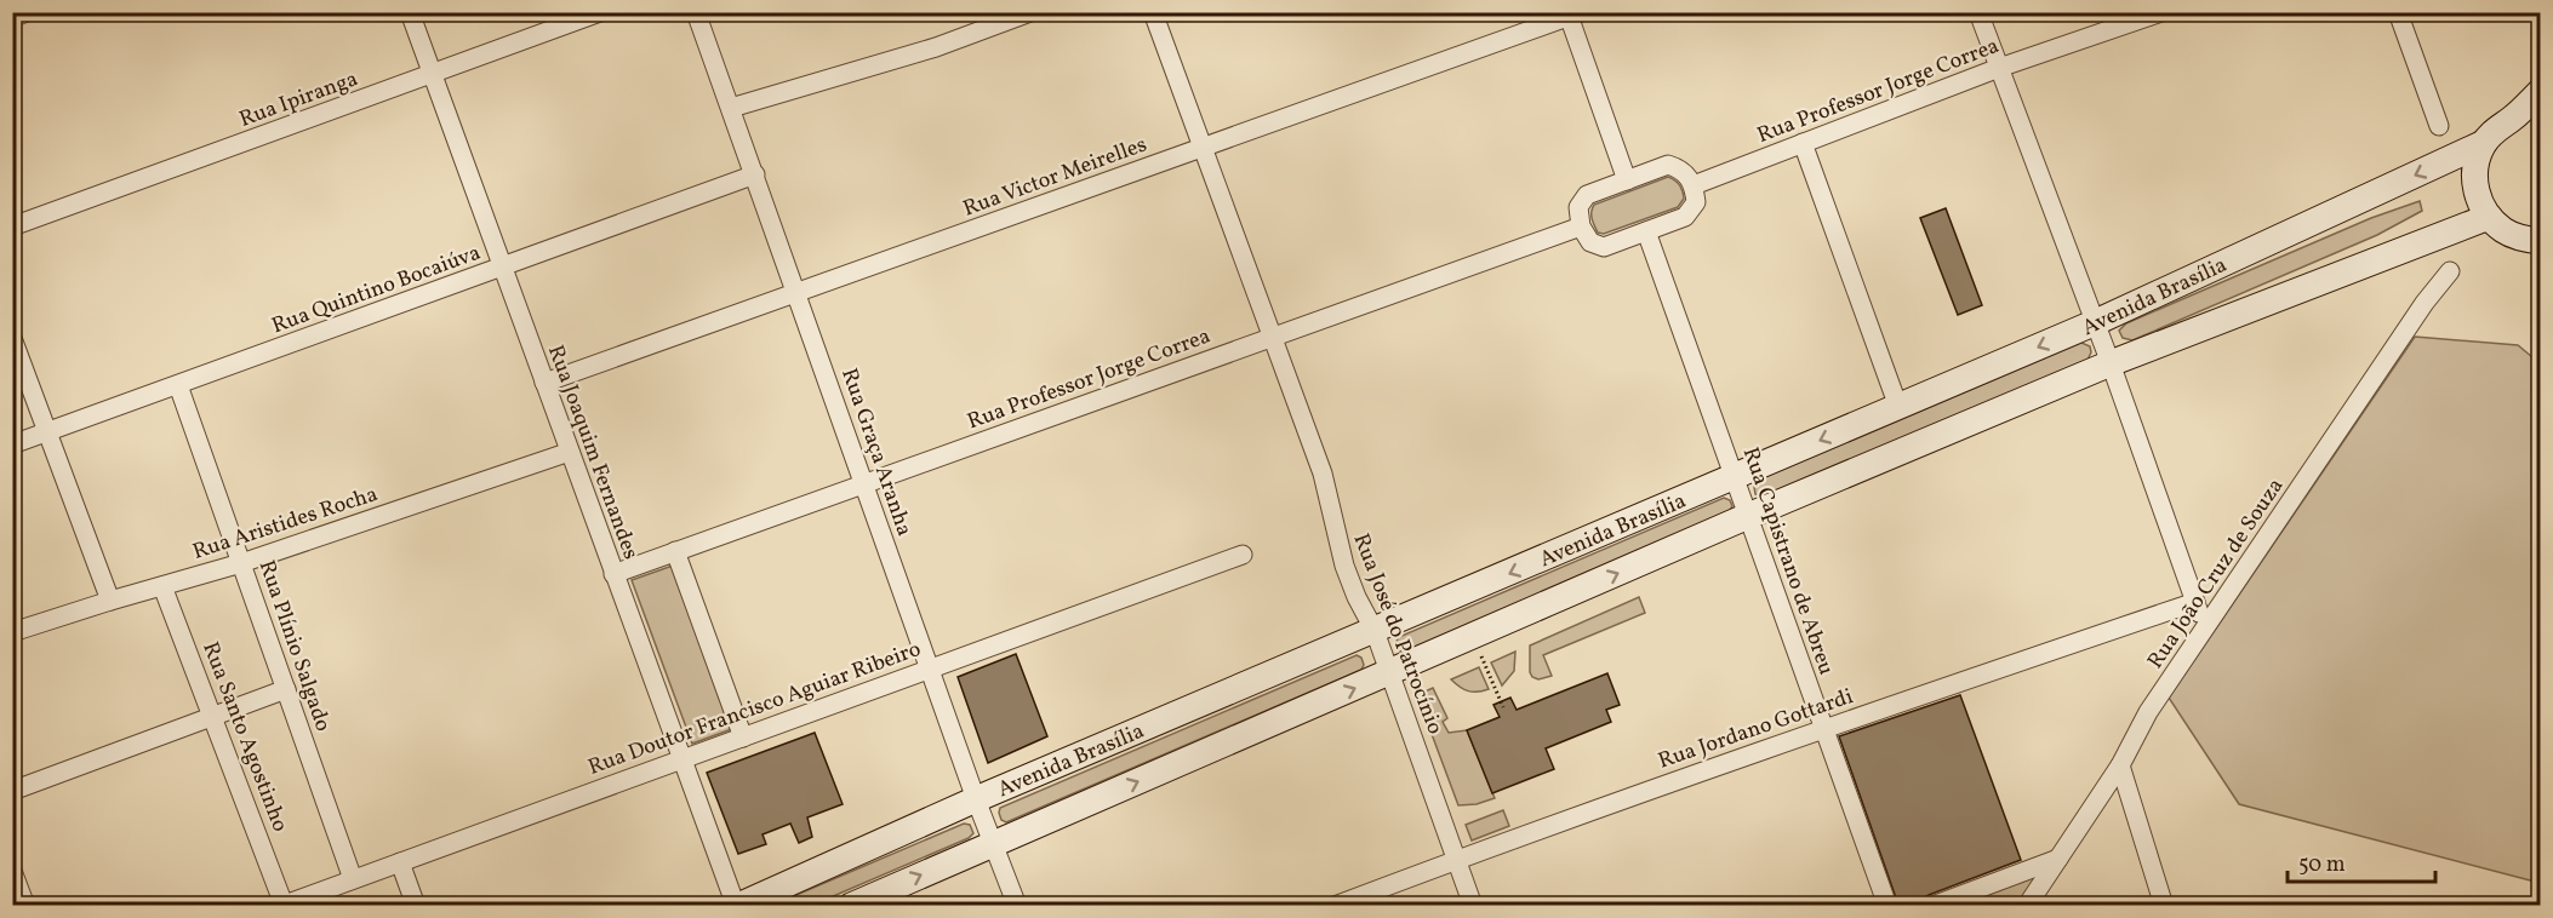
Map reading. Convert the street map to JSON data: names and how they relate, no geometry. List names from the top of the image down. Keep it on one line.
{"streets":{"main road":["Avenida Brasília"],"street":["Rua Professor Jorge Correa","Rua Ipiranga","Rua Victor Meirelles","Rua Quintino Bocaiúva","Rua Joaquim Fernandes","Rua Graça Aranha","Rua Aristides Rocha","Rua Capistrano de Abreu","Rua João Cruz de Souza","Rua José do Patrocínio","Rua Plínio Salgado","Rua Doutor Francisco Aguiar Ribeiro","Rua Jordano Gottardi","Rua Santo Agostinho"]},"crossings":[["Rua Professor Jorge Correa","Rua Joaquim Fernandes"],["Rua Professor Jorge Correa","Rua Graça Aranha"],["Rua Professor Jorge Correa","Rua José do Patrocínio"],["Rua Ipiranga","Rua Joaquim Fernandes"],["Rua Victor Meirelles","Rua Joaquim Fernandes"],["Rua Victor Meirelles","Rua Graça Aranha"],["Rua Victor Meirelles","Rua José do Patrocínio"],["Rua Quintino Bocaiúva","Rua Joaquim Fernandes"],["Rua Quintino Bocaiúva","Rua Graça Aranha"],["Rua Quintino Bocaiúva","Rua Plínio Salgado"],["Avenida Brasília","Rua Joaquim Fernandes"],["Avenida Brasília","Rua Graça Aranha"],["Avenida Brasília","Rua Capistrano de Abreu"],["Avenida Brasília","Rua José do Patrocínio"],["Rua Joaquim Fernandes","Rua Aristides Rocha"],["Rua Joaquim Fernandes","Rua Doutor Francisco Aguiar Ribeiro"],["Rua Graça Aranha","Rua Doutor Francisco Aguiar Ribeiro"],["Rua Aristides Rocha","Rua Plínio Salgado"],["Rua Aristides Rocha","Rua Santo Agostinho"],["Rua Capistrano de Abreu","Rua Jordano Gottardi"],["Rua José do Patrocínio","Rua Jordano Gottardi"],["Rua Plínio Salgado","Rua Doutor Francisco Aguiar Ribeiro"],["Rua Doutor Francisco Aguiar Ribeiro","Rua Santo Agostinho"]],"scale_bar":"50 m"}
